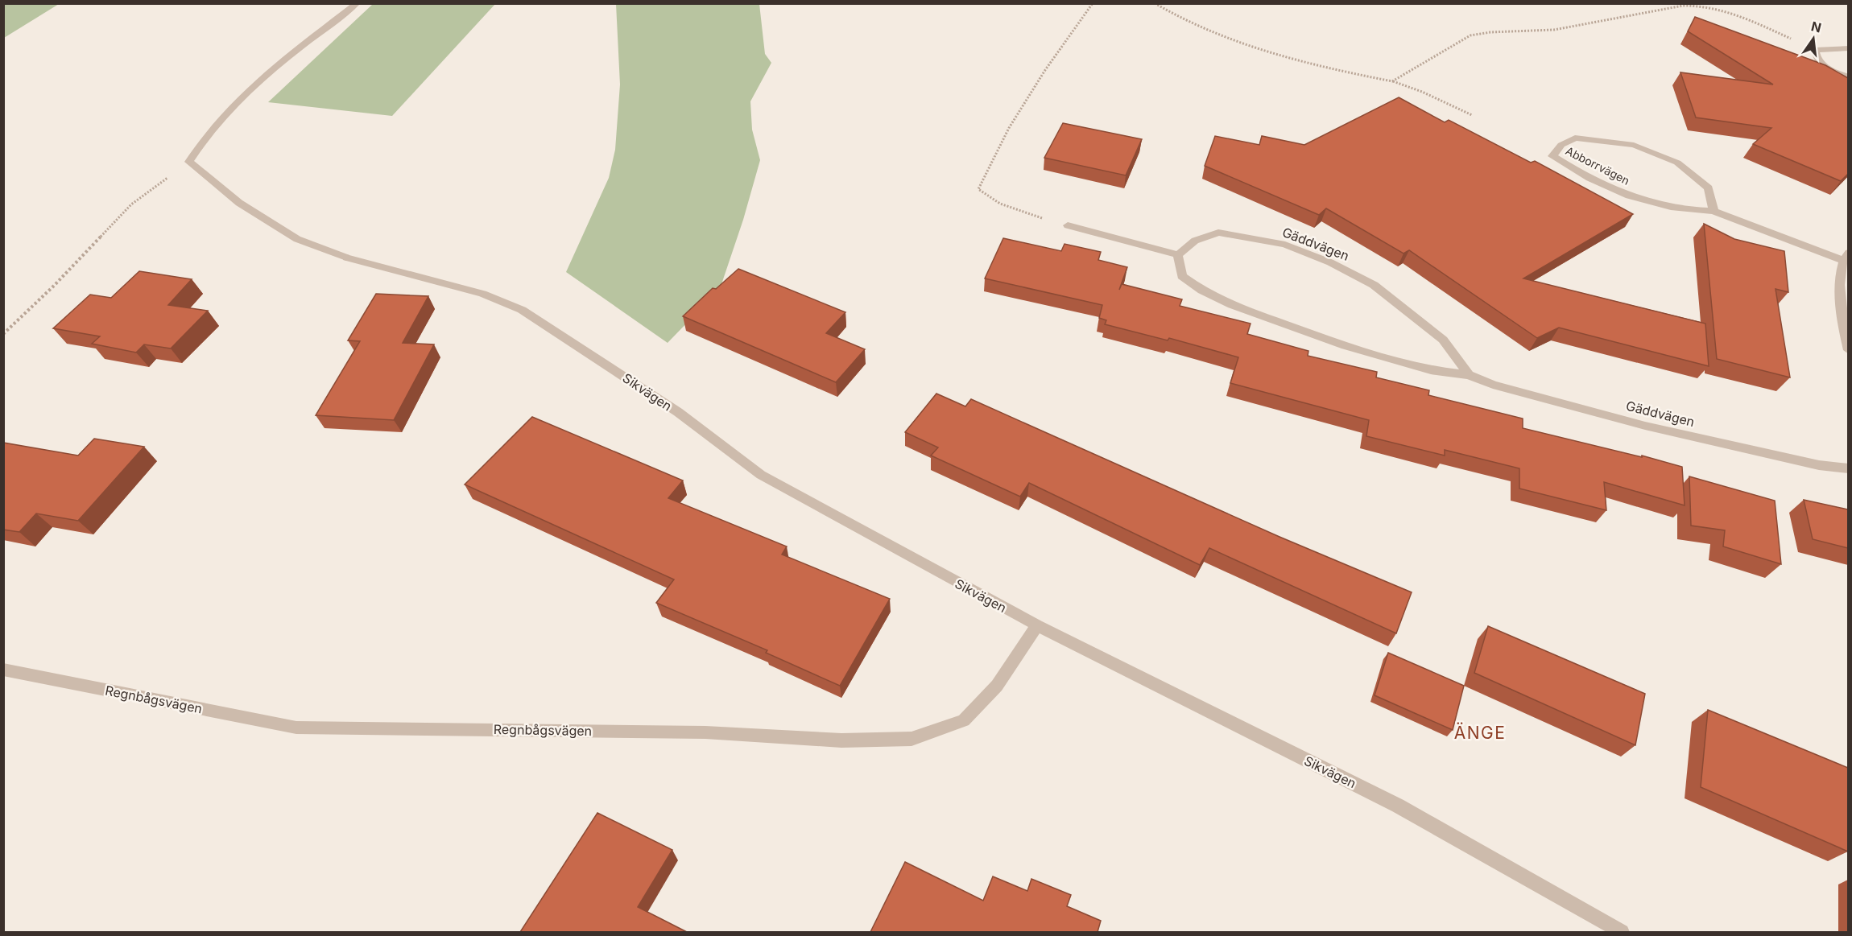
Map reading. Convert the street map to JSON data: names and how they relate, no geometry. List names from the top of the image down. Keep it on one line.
{"streets":{"street":["Abborrvägen","Gäddvägen","Sikvägen","Regnbågsvägen"]},"crossings":[["Sikvägen","Regnbågsvägen"]],"districts":["ÄNGE"],"north":"top"}
